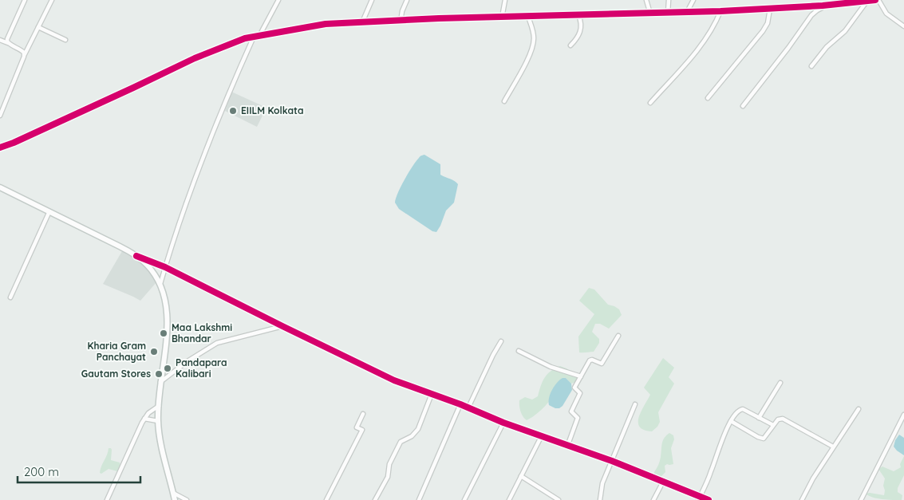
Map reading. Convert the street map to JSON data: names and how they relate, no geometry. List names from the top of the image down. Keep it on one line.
{"places":["EIILM Kolkata","Maa Lakshmi Bhandar","Kharia Gram Panchayat","Pandapara Kalibari","Gautam Stores"],"scale_bar":"200 m"}
